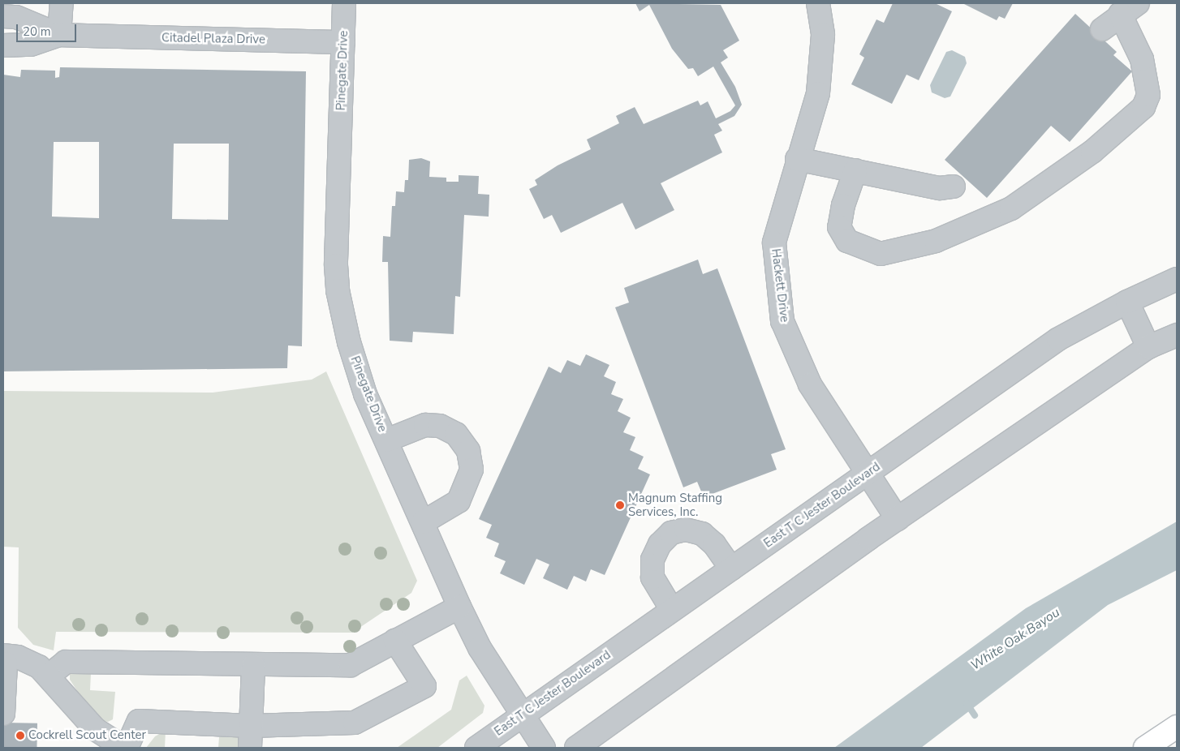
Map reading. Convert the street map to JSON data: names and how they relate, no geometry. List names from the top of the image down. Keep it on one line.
{"streets":{"street":["Citadel Plaza Drive","Pinegate Drive","Hackett Drive","East T C Jester Boulevard"]},"crossings":[["Citadel Plaza Drive","Pinegate Drive"],["Pinegate Drive","East T C Jester Boulevard"],["Hackett Drive","East T C Jester Boulevard"]],"water":["White Oak Bayou"],"places":["Magnum Staffing Services, Inc.","Cockrell Scout Center"],"scale_bar":"20 m"}
